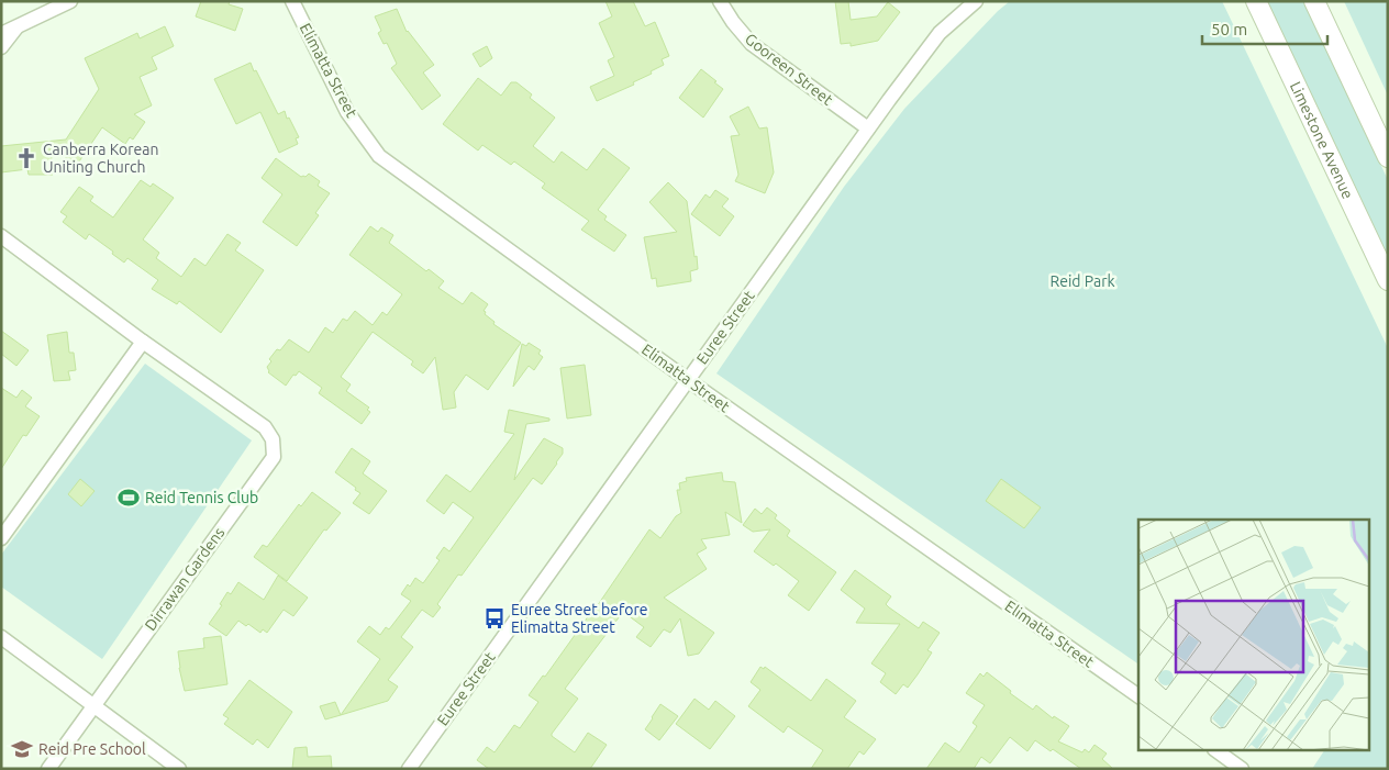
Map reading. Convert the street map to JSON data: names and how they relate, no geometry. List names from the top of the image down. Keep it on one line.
{"streets":{"main road":["Limestone Avenue"],"street":["Gooreen Street","Elimatta Street","Euree Street","Dirrawan Gardens"]},"crossings":[["Gooreen Street","Euree Street"],["Elimatta Street","Euree Street"]],"parks":["Reid Park"],"places":{"church":["Canberra Korean Uniting Church"],"sports":["Reid Tennis Club"],"bus stop":["Euree Street before Elimatta Street"],"school or university":["Reid Pre School"]},"scale_bar":"50 m"}
